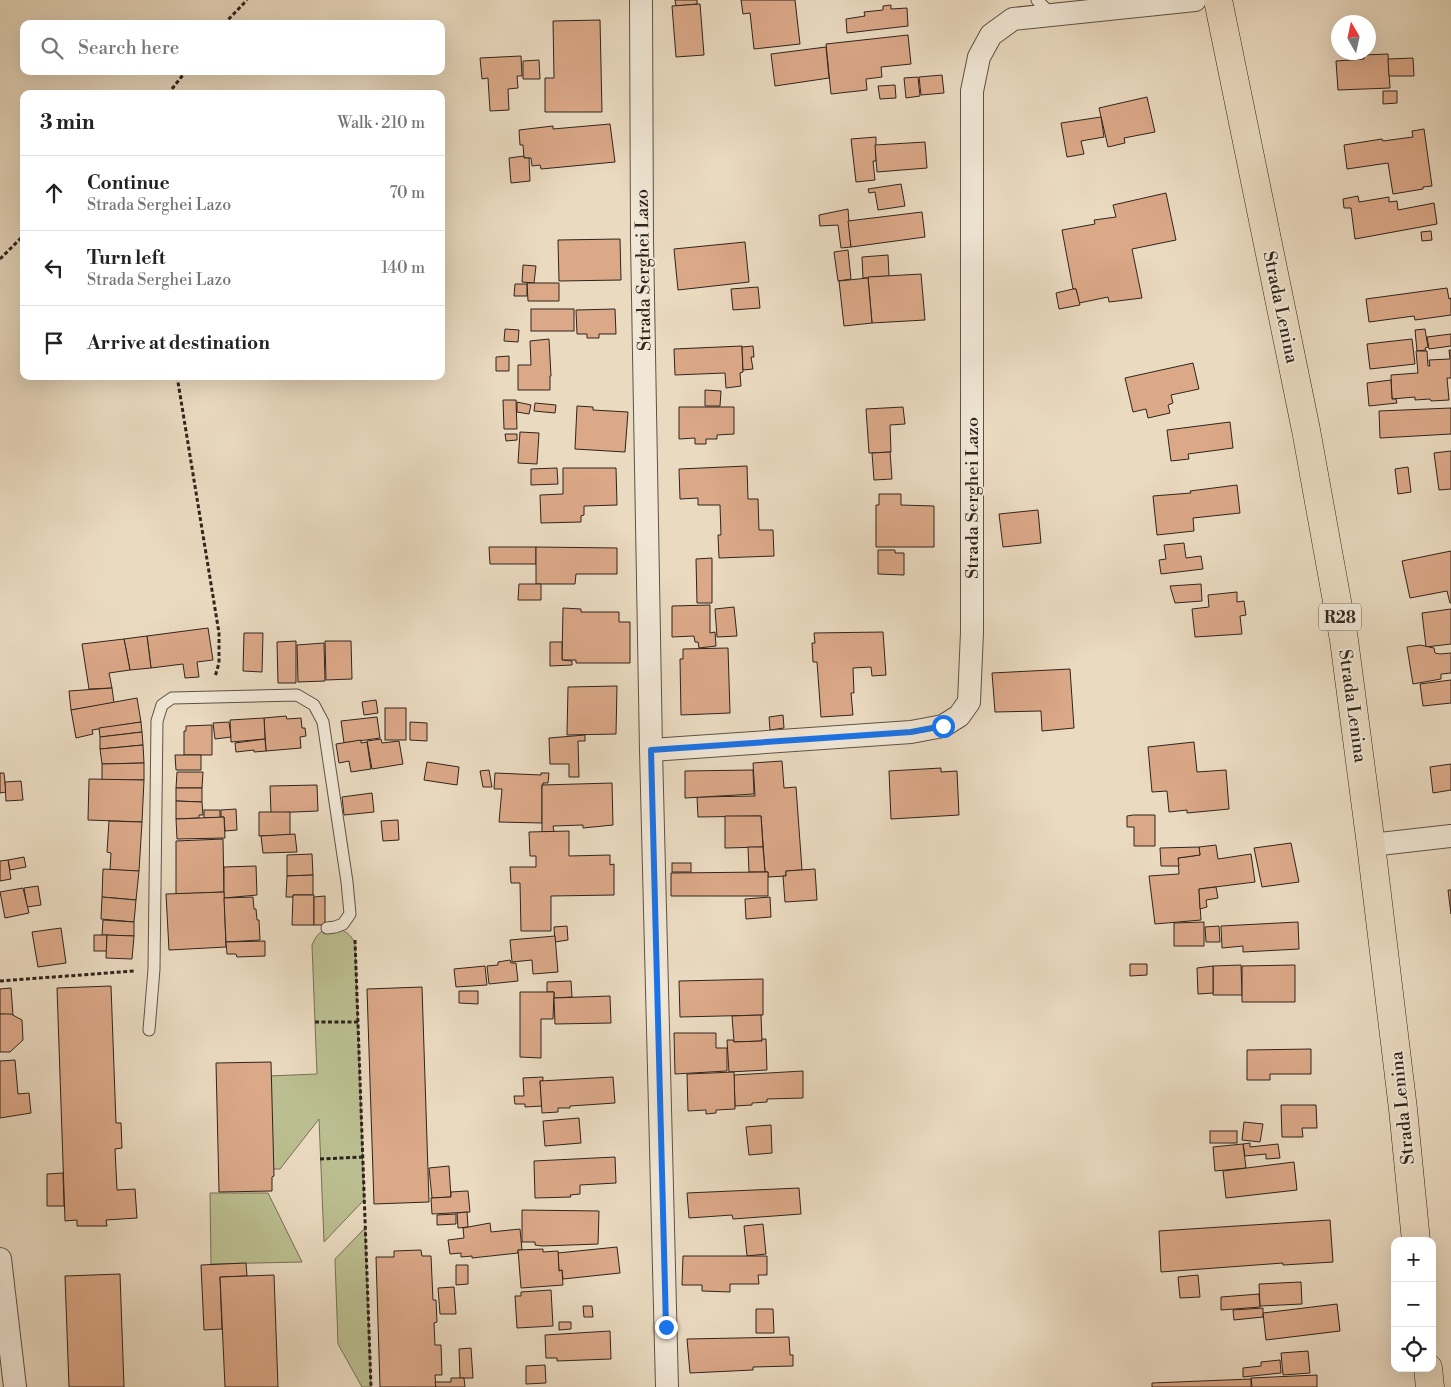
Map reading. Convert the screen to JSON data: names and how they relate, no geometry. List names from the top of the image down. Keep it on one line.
{"streets":{"main road":["Strada Lenina","R28"],"street":["Strada Serghei Lazo"]},"north":"top","page":{"search":"Search here","heading":["3 min","Walk · 210 m"],"list":[["Continue","Strada Serghei Lazo","70 m"],["Turn left","Strada Serghei Lazo","140 m"],"Arrive at destination"],"map_buttons":["+","−"]}}
